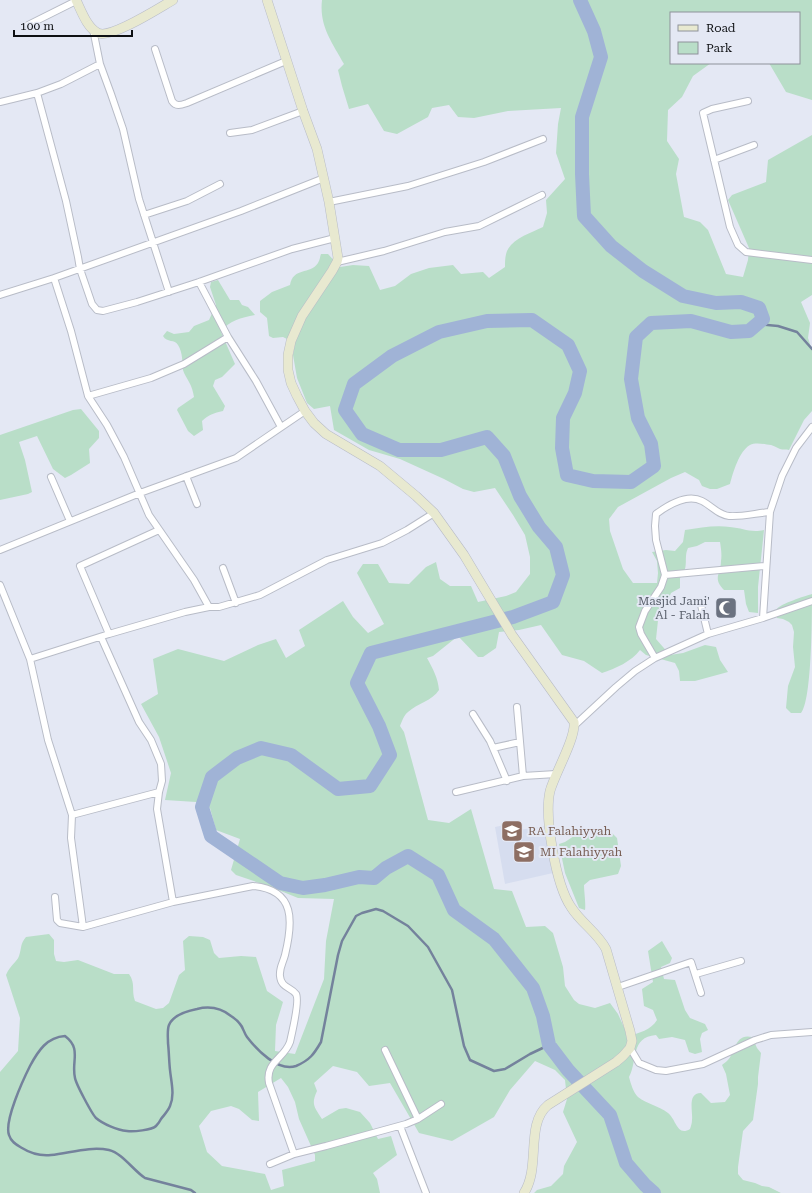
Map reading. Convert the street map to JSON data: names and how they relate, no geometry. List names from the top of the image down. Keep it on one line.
{"places":{"mosque":["Masjid Jami' Al - Falah"],"school or university":["RA Falahiyyah","MI Falahiyyah"]},"legend":["Road","Park"],"scale_bar":"100 m"}
